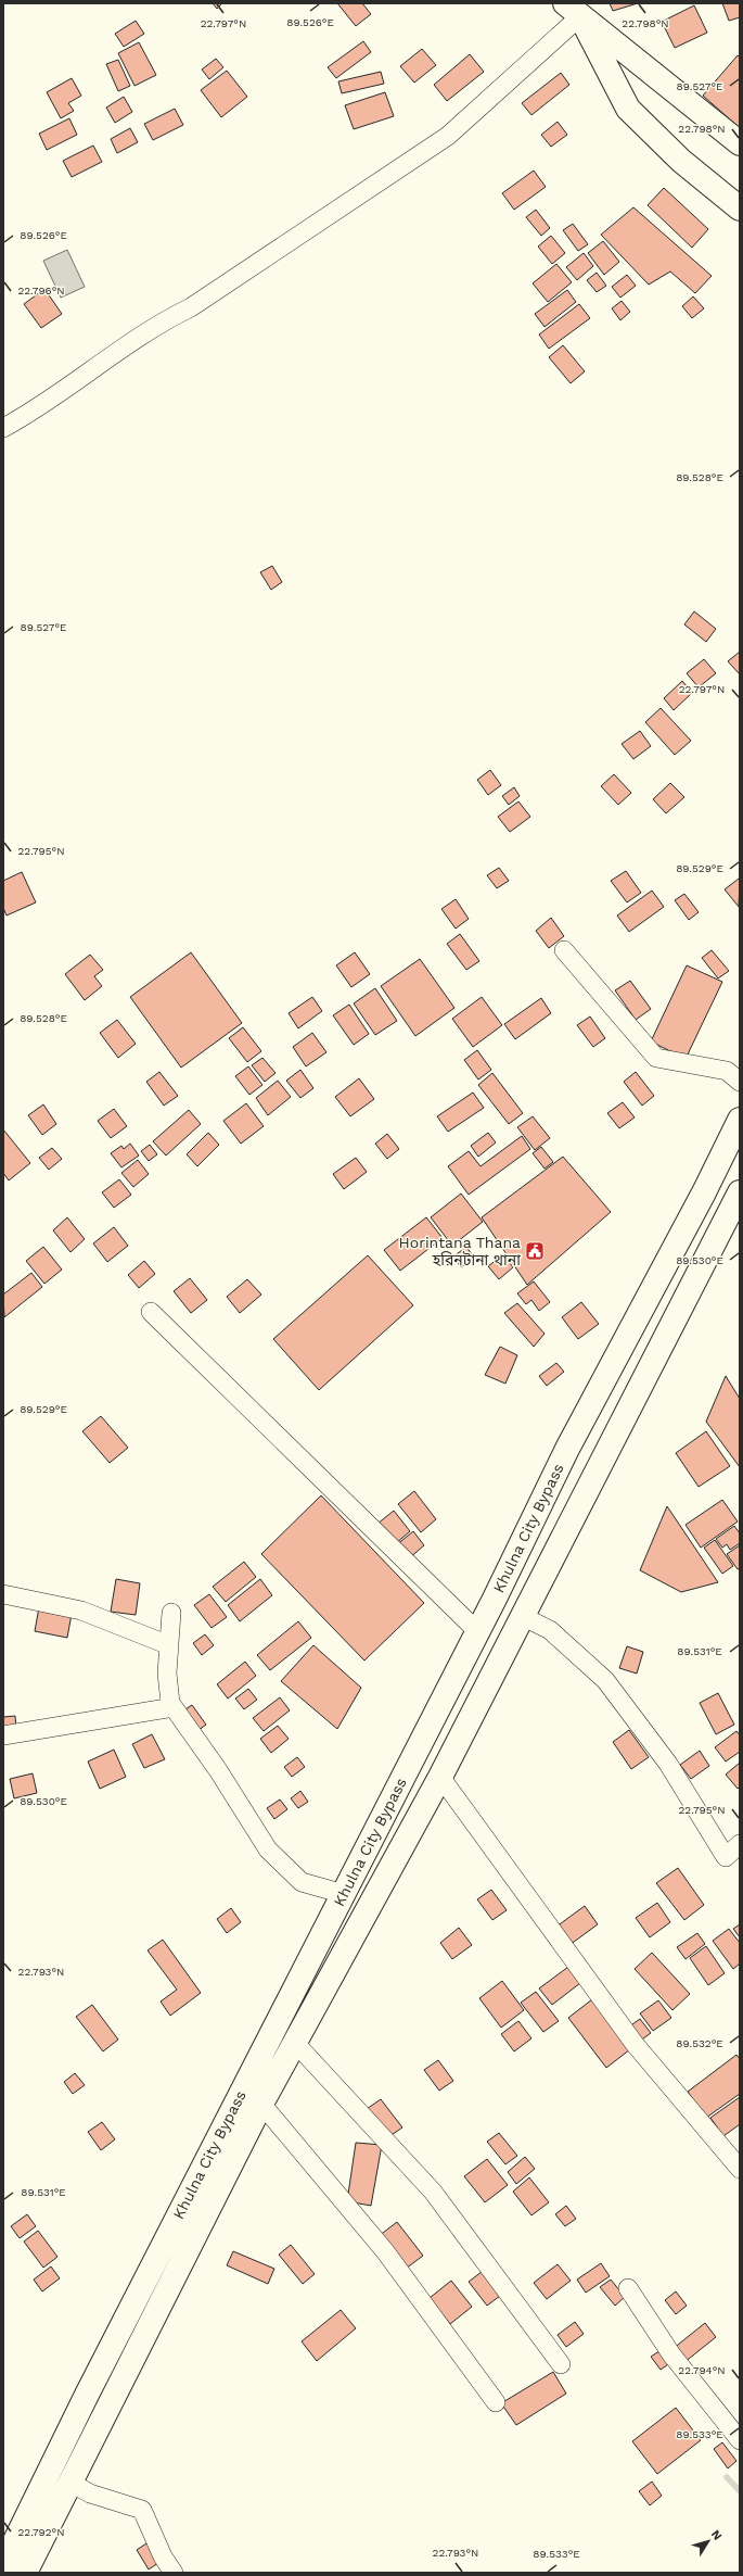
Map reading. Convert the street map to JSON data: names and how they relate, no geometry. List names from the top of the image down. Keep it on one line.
{"streets":{"highway":["Khulna City Bypass"]},"places":{"public building":["Horintana Thana হরিনটানা থানা"]},"north":"top right","coordinates":["89.526°E","22.797°N","22.798°N","89.527°E","22.796°N","89.528°E","22.795°N","89.529°E","89.530°E","89.531°E","22.793°N","89.532°E","22.794°N","89.533°E","22.792°N"]}
